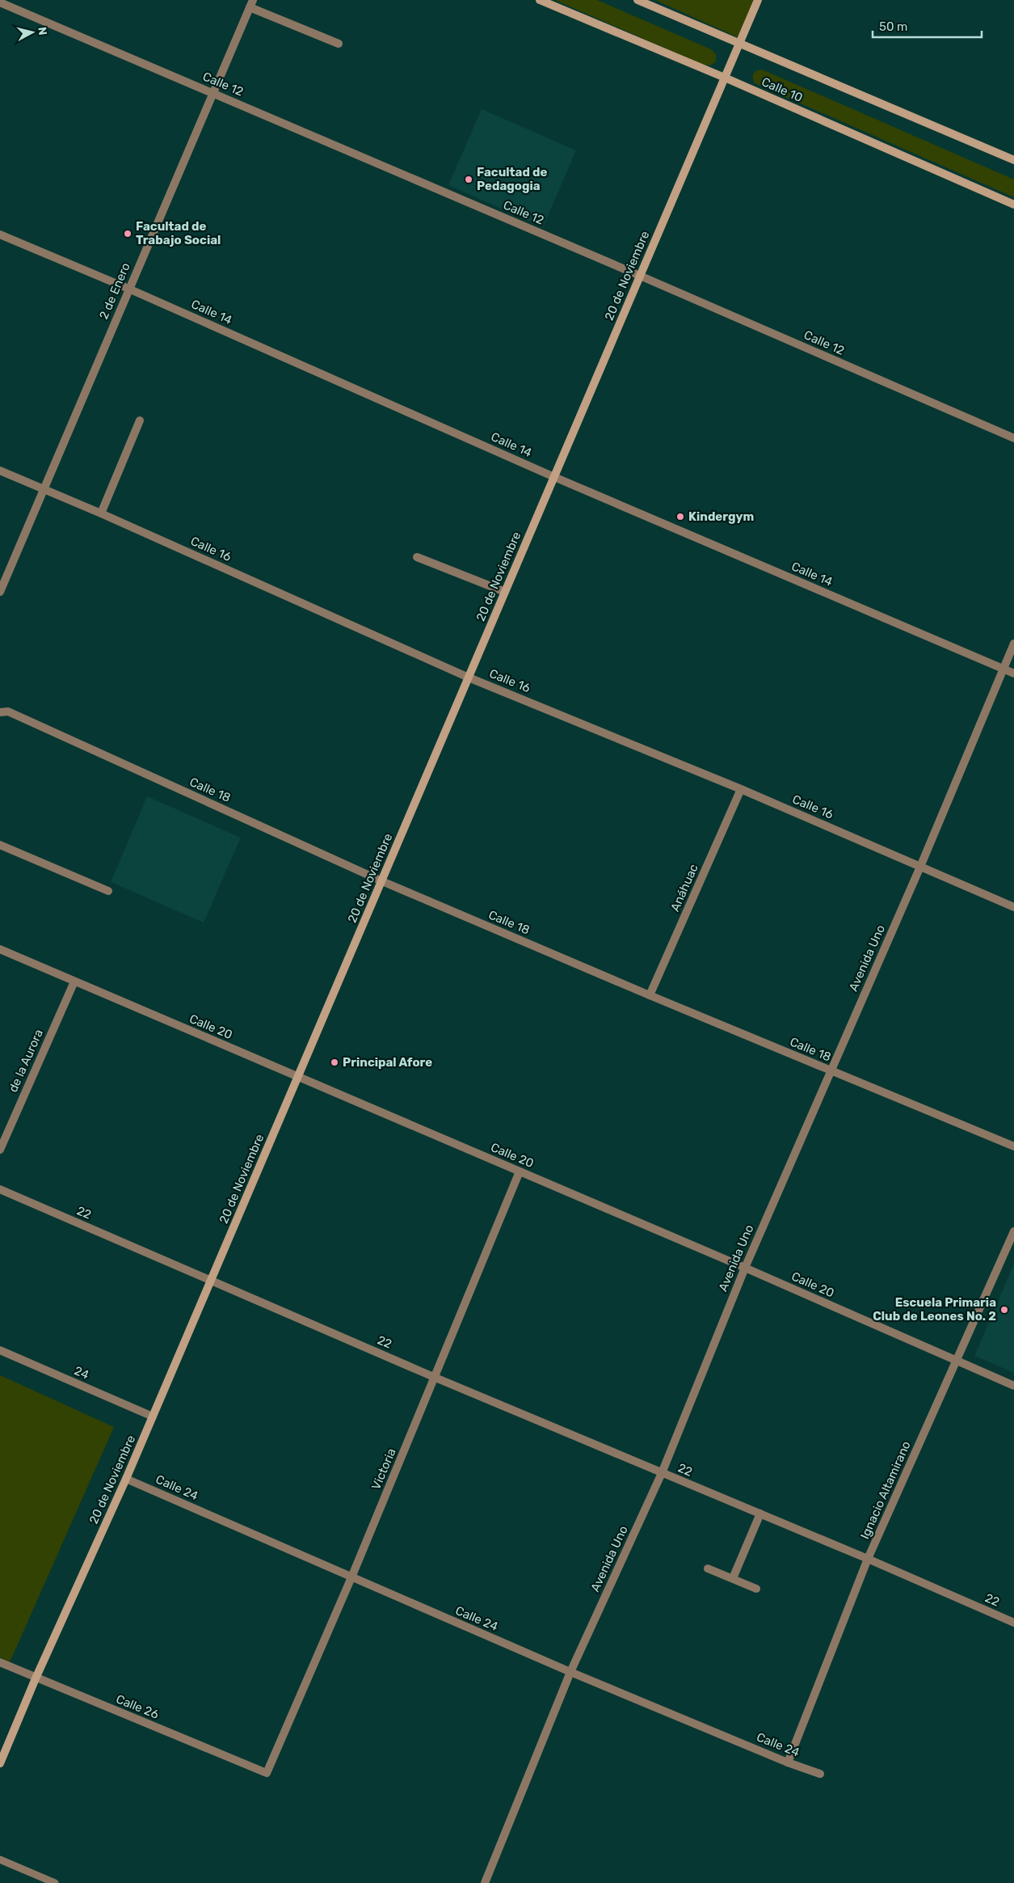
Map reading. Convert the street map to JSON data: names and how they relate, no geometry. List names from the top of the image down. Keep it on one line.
{"streets":{"main road":["Calle 10","20 de Noviembre"],"street":["Calle 12","2 de Enero","Calle 14","Calle 16","Calle 18","Anáhuac","Avenida Uno","Calle 20","de la Aurora","22","24","Victoria","Calle 24","Ignacio Altamirano","Calle 26"]},"crossings":[["Calle 12","20 de Noviembre"],["Calle 12","2 de Enero"],["Calle 10","20 de Noviembre"],["20 de Noviembre","Calle 14"],["20 de Noviembre","Calle 16"],["20 de Noviembre","Calle 18"],["20 de Noviembre","Calle 20"],["20 de Noviembre","22"],["20 de Noviembre","24"],["20 de Noviembre","Calle 24"],["20 de Noviembre","Calle 26"],["2 de Enero","Calle 14"],["2 de Enero","Calle 16"],["Calle 14","Avenida Uno"],["Calle 16","Anáhuac"],["Calle 16","Avenida Uno"],["Calle 18","Anáhuac"],["Calle 18","Avenida Uno"],["Avenida Uno","Calle 20"],["Avenida Uno","22"],["Avenida Uno","Calle 24"],["Calle 20","de la Aurora"],["Calle 20","Victoria"],["Calle 20","Ignacio Altamirano"],["22","Victoria"],["22","Ignacio Altamirano"],["Victoria","Calle 24"],["Victoria","Calle 26"],["Calle 24","Ignacio Altamirano"]],"places":["Facultad de Pedagogia","Facultad de Trabajo Social","Kindergym","Principal Afore","Escuela Primaria Club de Leones No. 2"],"scale_bar":"50 m","north":"right"}
